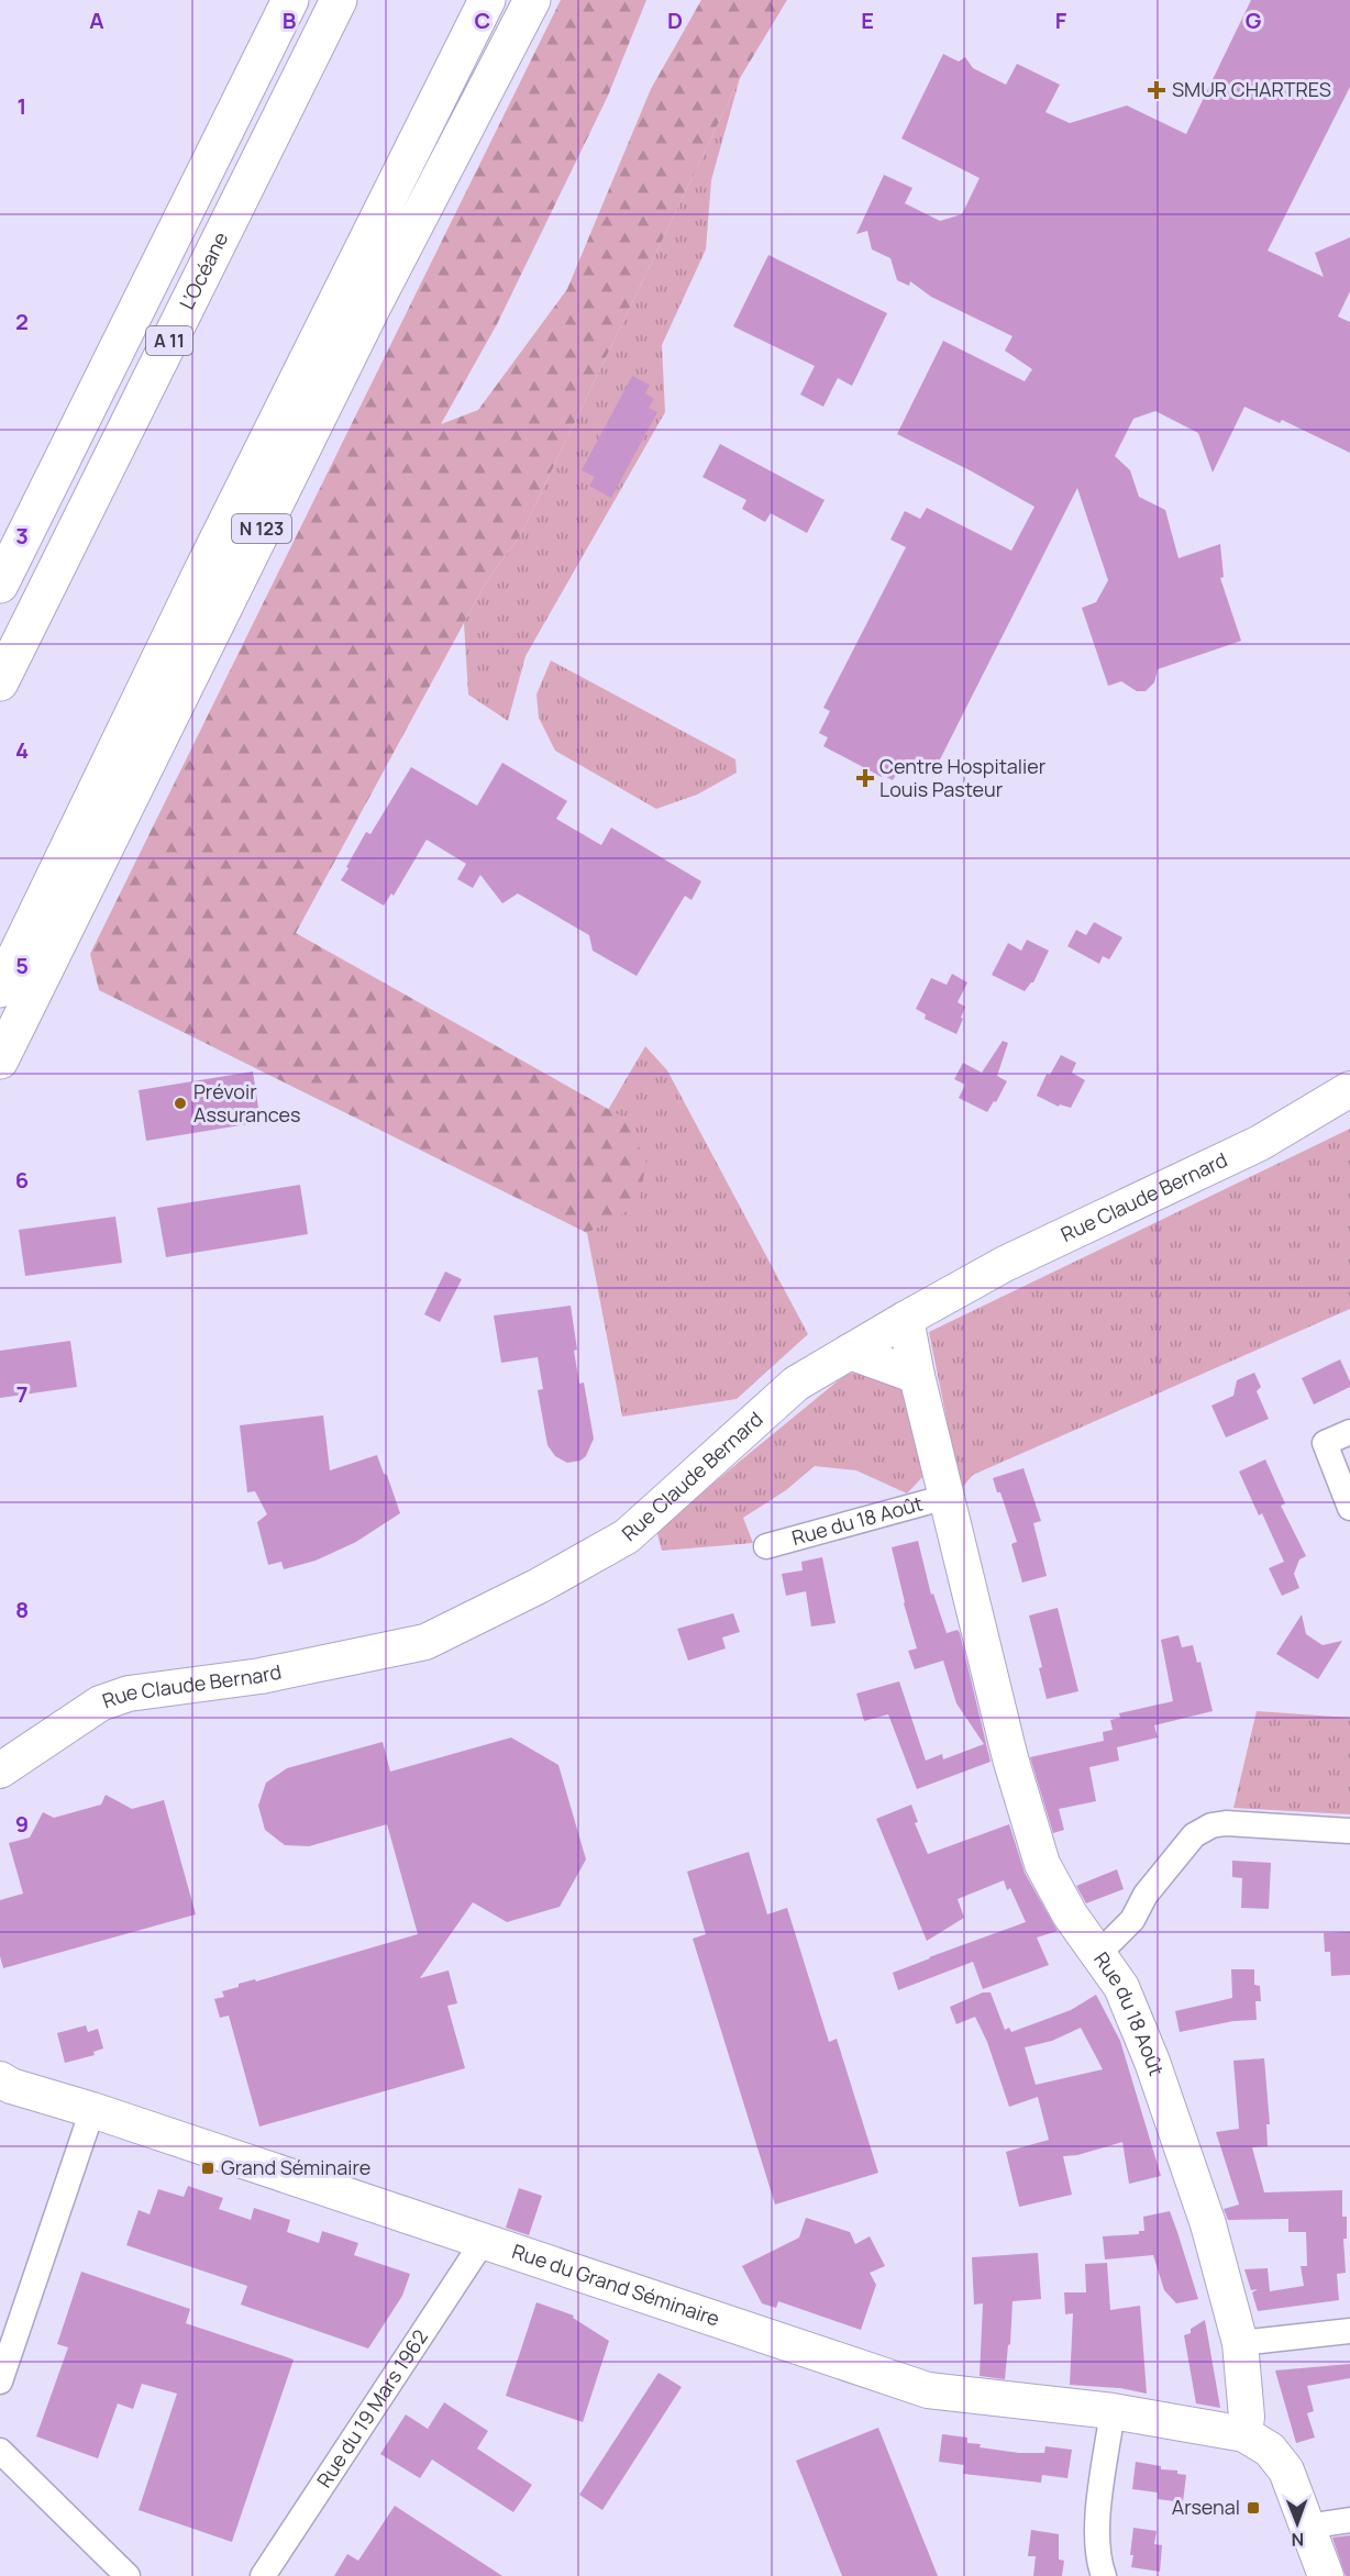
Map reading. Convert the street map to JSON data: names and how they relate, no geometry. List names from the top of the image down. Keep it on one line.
{"streets":{"main road":["L’Océane","A 11","N 123"],"street":["Rue Claude Bernard","Rue du 18 Août","Rue du Grand Séminaire","Rue du 19 Mars 1962"]},"crossings":[["Rue Claude Bernard","Rue du 18 Août"],["Rue du 18 Août","Rue du Grand Séminaire"],["Rue du Grand Séminaire","Rue du 19 Mars 1962"]],"places":{"health":["SMUR CHARTRES","Centre Hospitalier Louis Pasteur"],"other":["Prévoir Assurances"],"transit":["Grand Séminaire","Arsenal"]},"north":"bottom","grid":{"columns":["A","B","C","D","E","F","G"],"rows":["1","2","3","4","5","6","7","8","9"]}}
